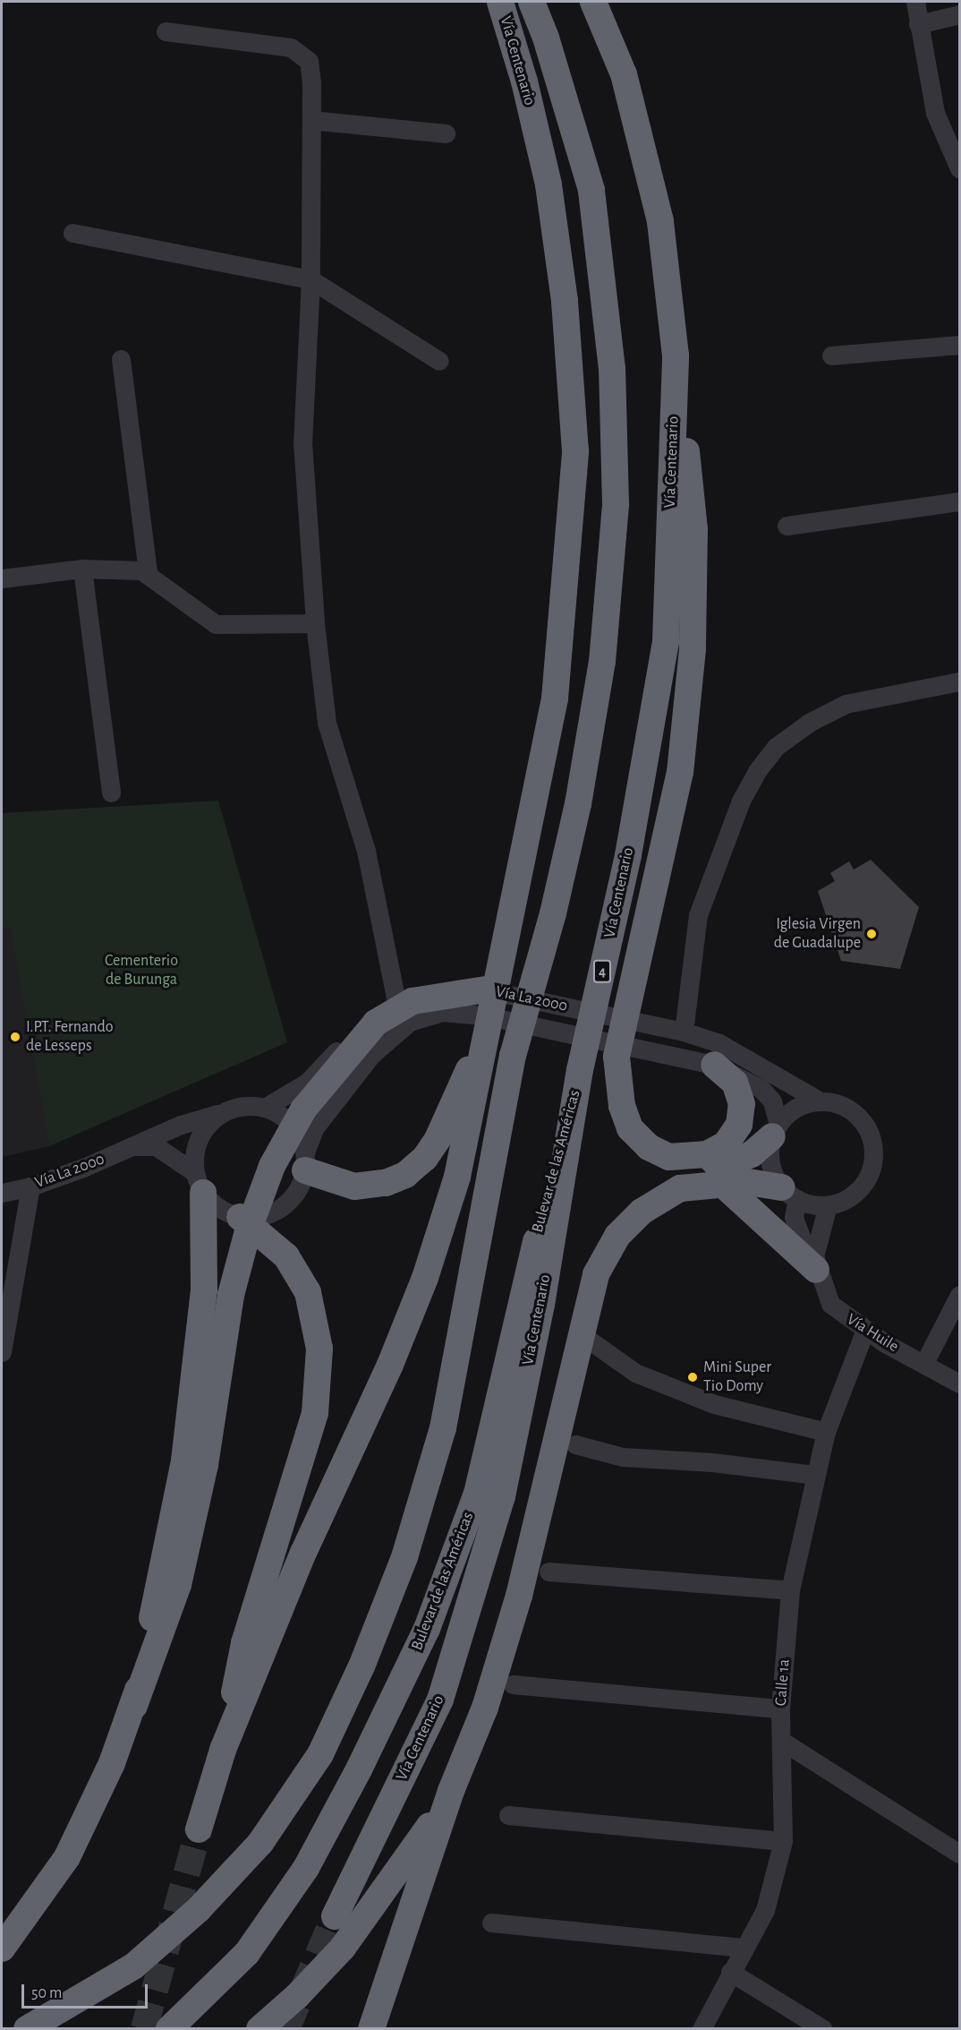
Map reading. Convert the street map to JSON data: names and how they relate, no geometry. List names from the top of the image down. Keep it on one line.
{"streets":{"highway":["Vía Centenario","4","Bulevar de las Américas"],"street":["Vía La 2000","Vía Huile","Calle 1a"]},"crossings":[["Vía Centenario","Vía La 2000"],["Vía Centenario","Bulevar de las Américas"],["Vía La 2000","Vía Huile"],["Vía Huile","Calle 1a"]],"parks":["Cementerio de Burunga"],"places":["Iglesia Virgen de Guadalupe","I.P.T. Fernando de Lesseps","Mini Super Tio Domy"],"scale_bar":"50 m"}
